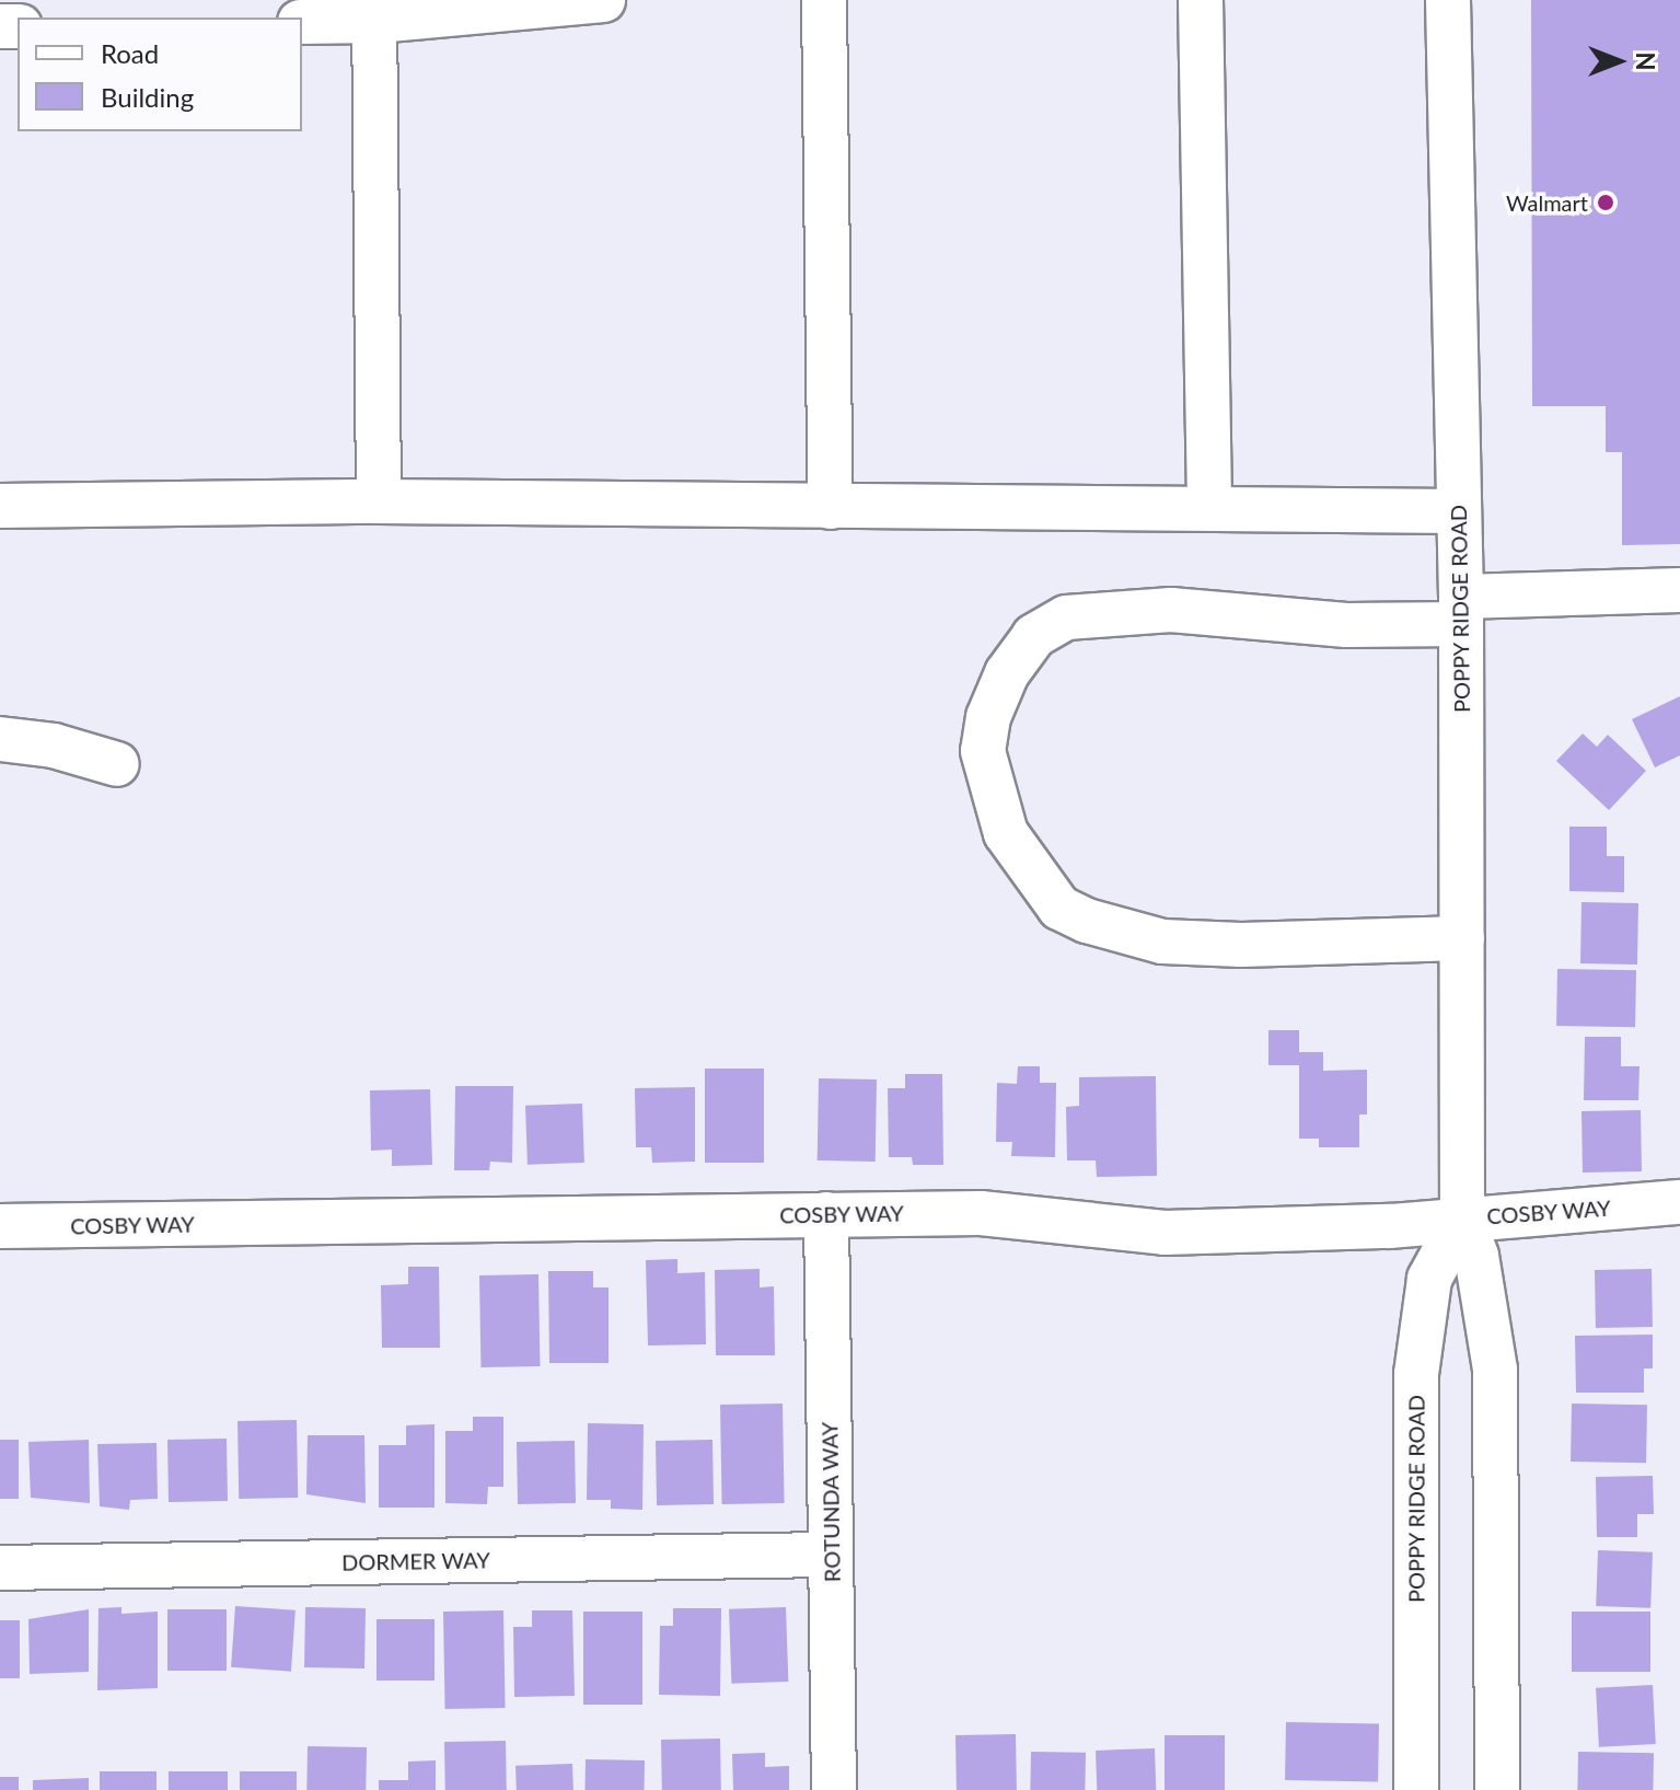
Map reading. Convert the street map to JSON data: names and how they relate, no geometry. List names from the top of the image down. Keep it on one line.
{"streets":{"street":["POPPY RIDGE ROAD","COSBY WAY","ROTUNDA WAY","DORMER WAY"]},"crossings":[["POPPY RIDGE ROAD","COSBY WAY"],["COSBY WAY","ROTUNDA WAY"],["ROTUNDA WAY","DORMER WAY"]],"places":["Walmart"],"legend":["Road","Building"],"north":"right"}
